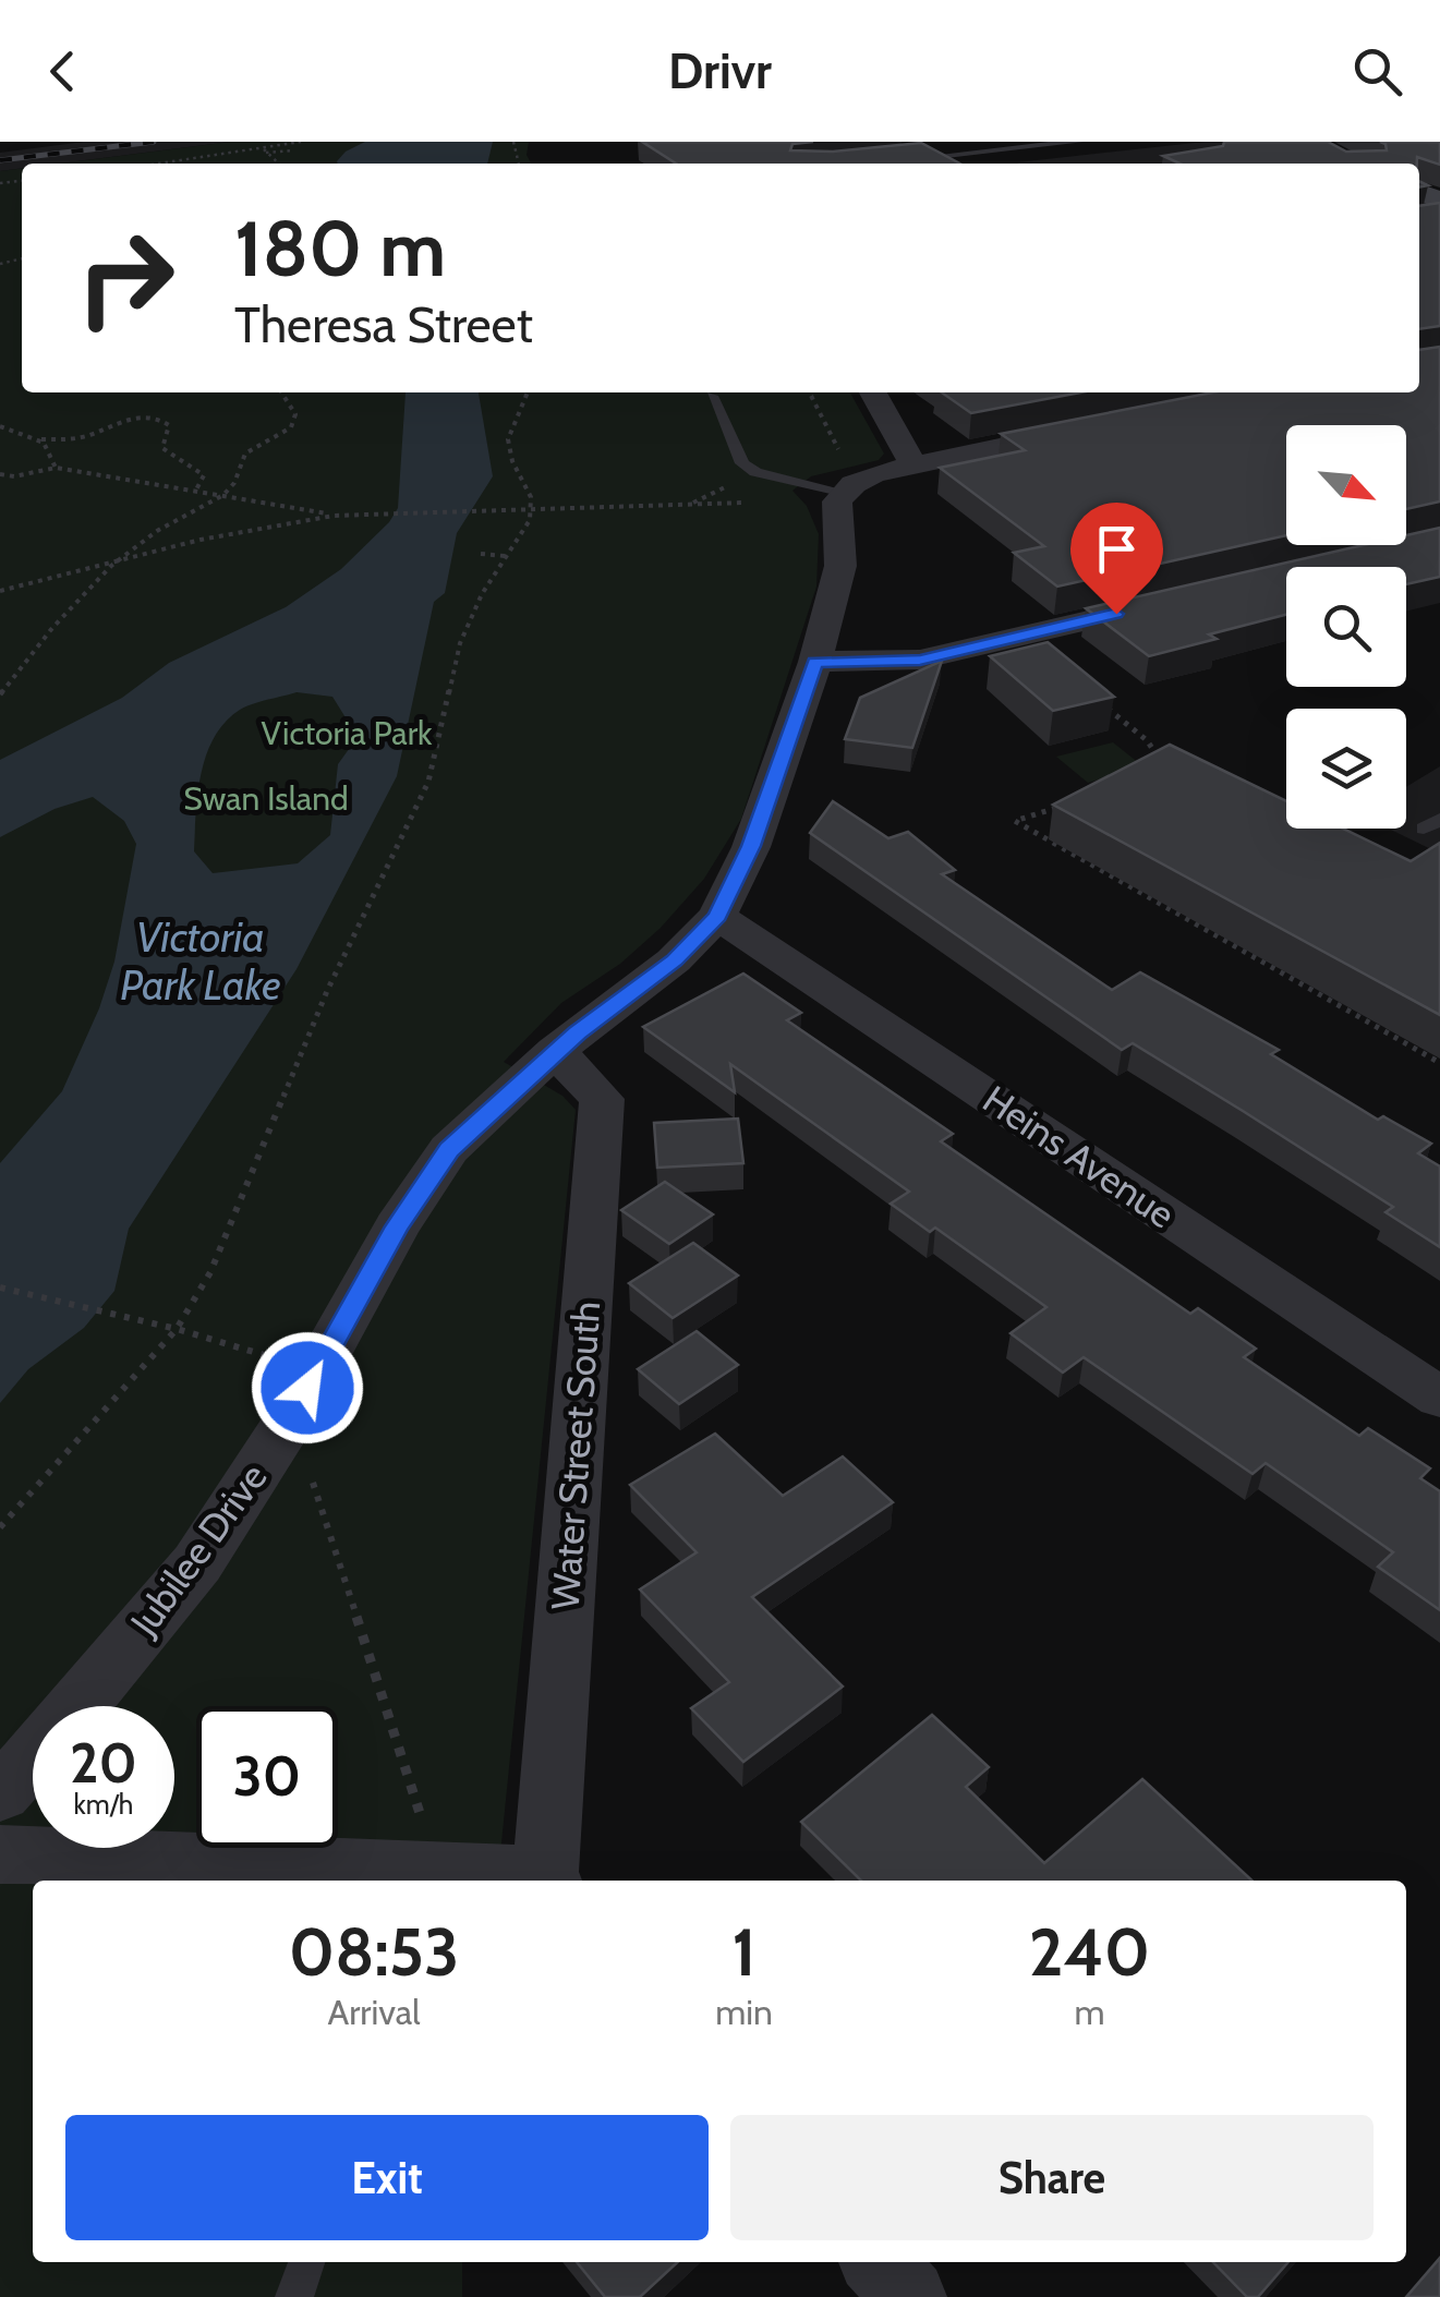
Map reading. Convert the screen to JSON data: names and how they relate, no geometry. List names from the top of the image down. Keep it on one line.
{"streets":{"street":["Heins Avenue","Water Street South","Jubilee Drive"]},"crossings":[["Heins Avenue","Jubilee Drive"],["Water Street South","Jubilee Drive"]],"water":["Victoria Park Lake"],"parks":["Victoria Park","Swan Island"],"north":"bottom right","page":{"header":"Drivr","turn":["180 m","Theresa Street"],"speed":"20 km/h","limit":"30","eta":["08:53","Arrival","1","min","240","m"],"buttons":["Exit","Share"]}}
